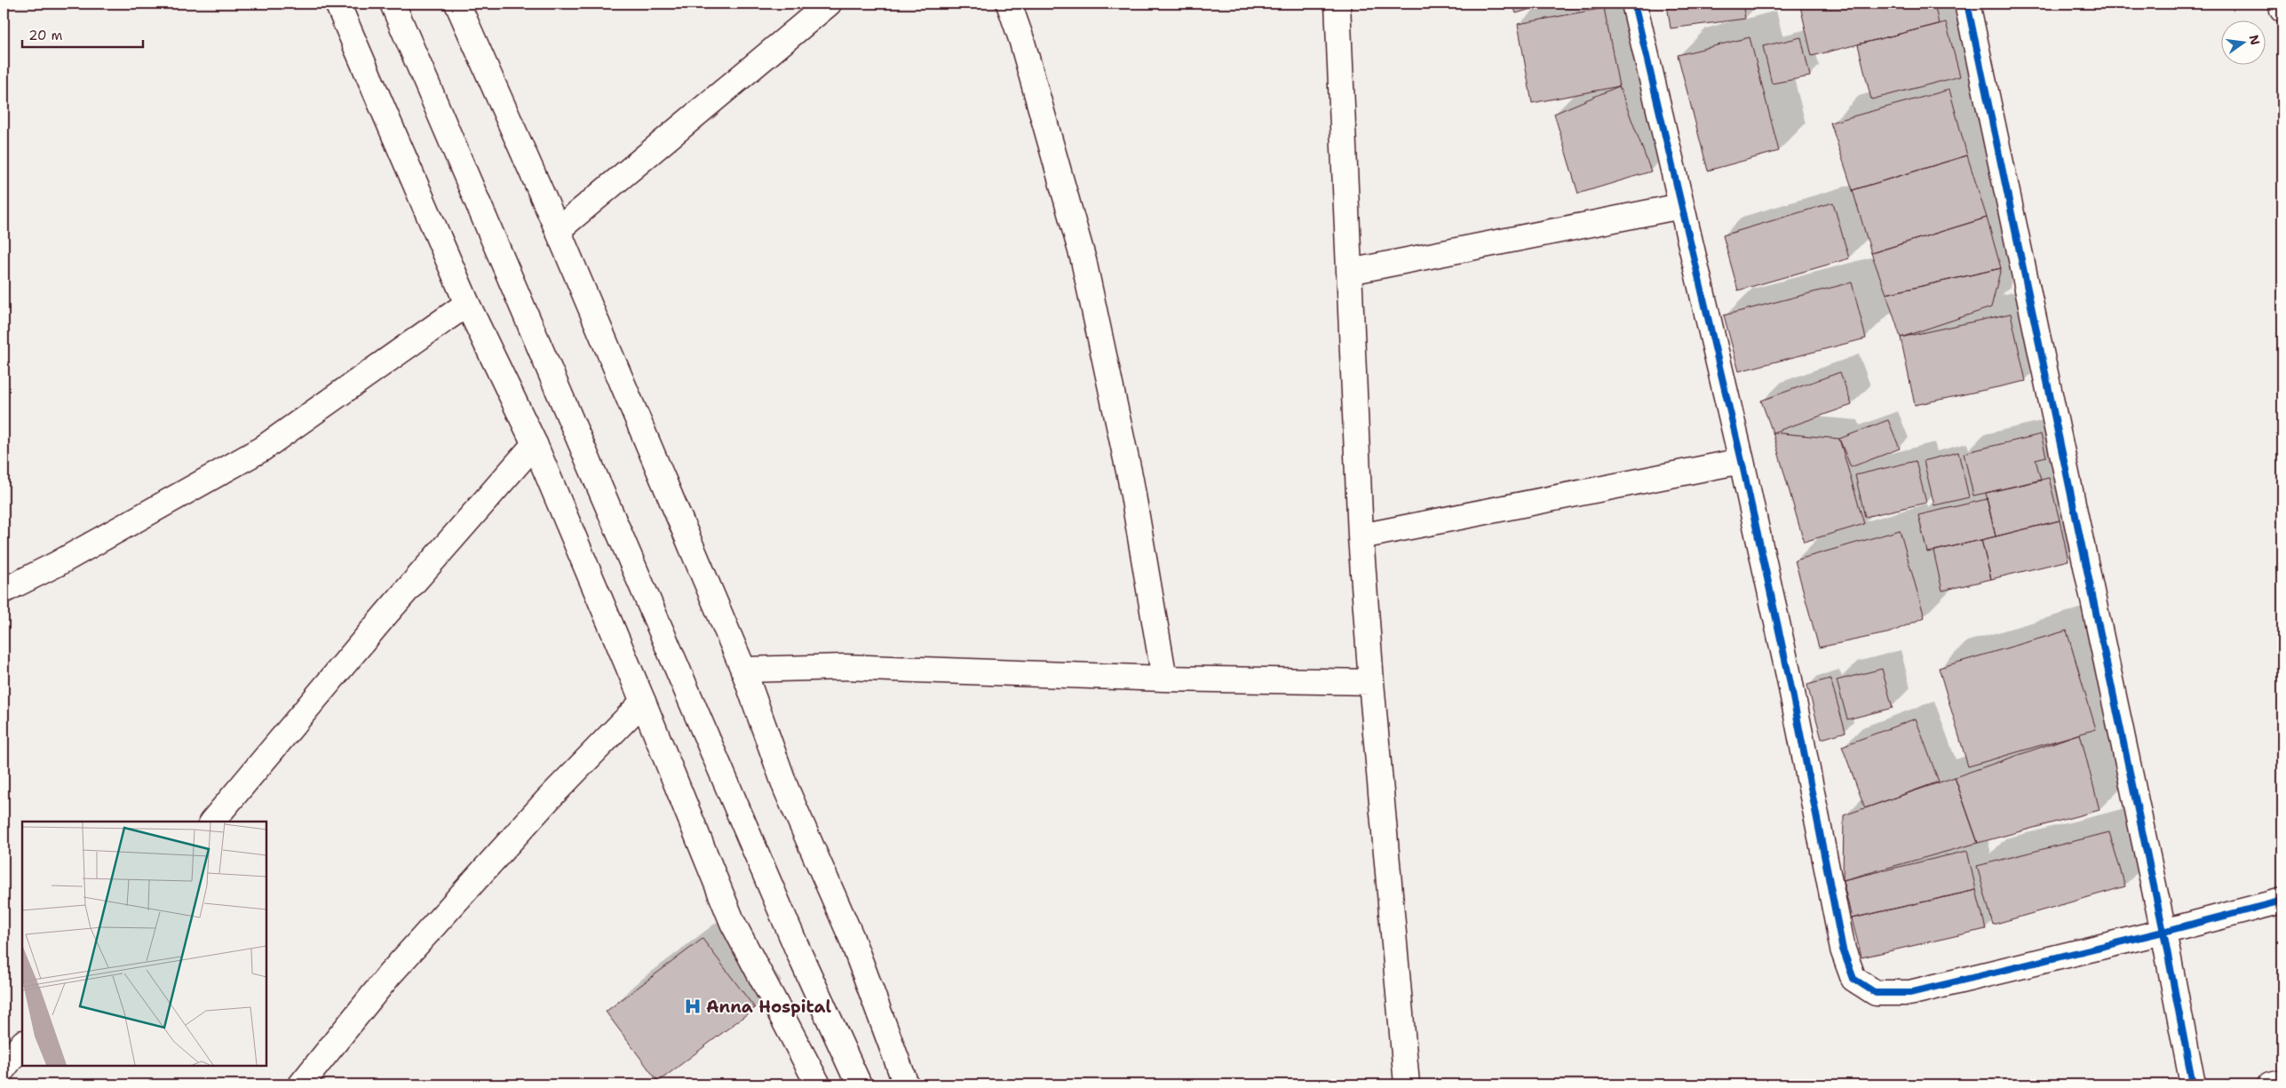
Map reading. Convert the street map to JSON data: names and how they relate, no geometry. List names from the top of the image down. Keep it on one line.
{"places":{"hospital":["Anna Hospital"]},"scale_bar":"20 m","north":"right"}
